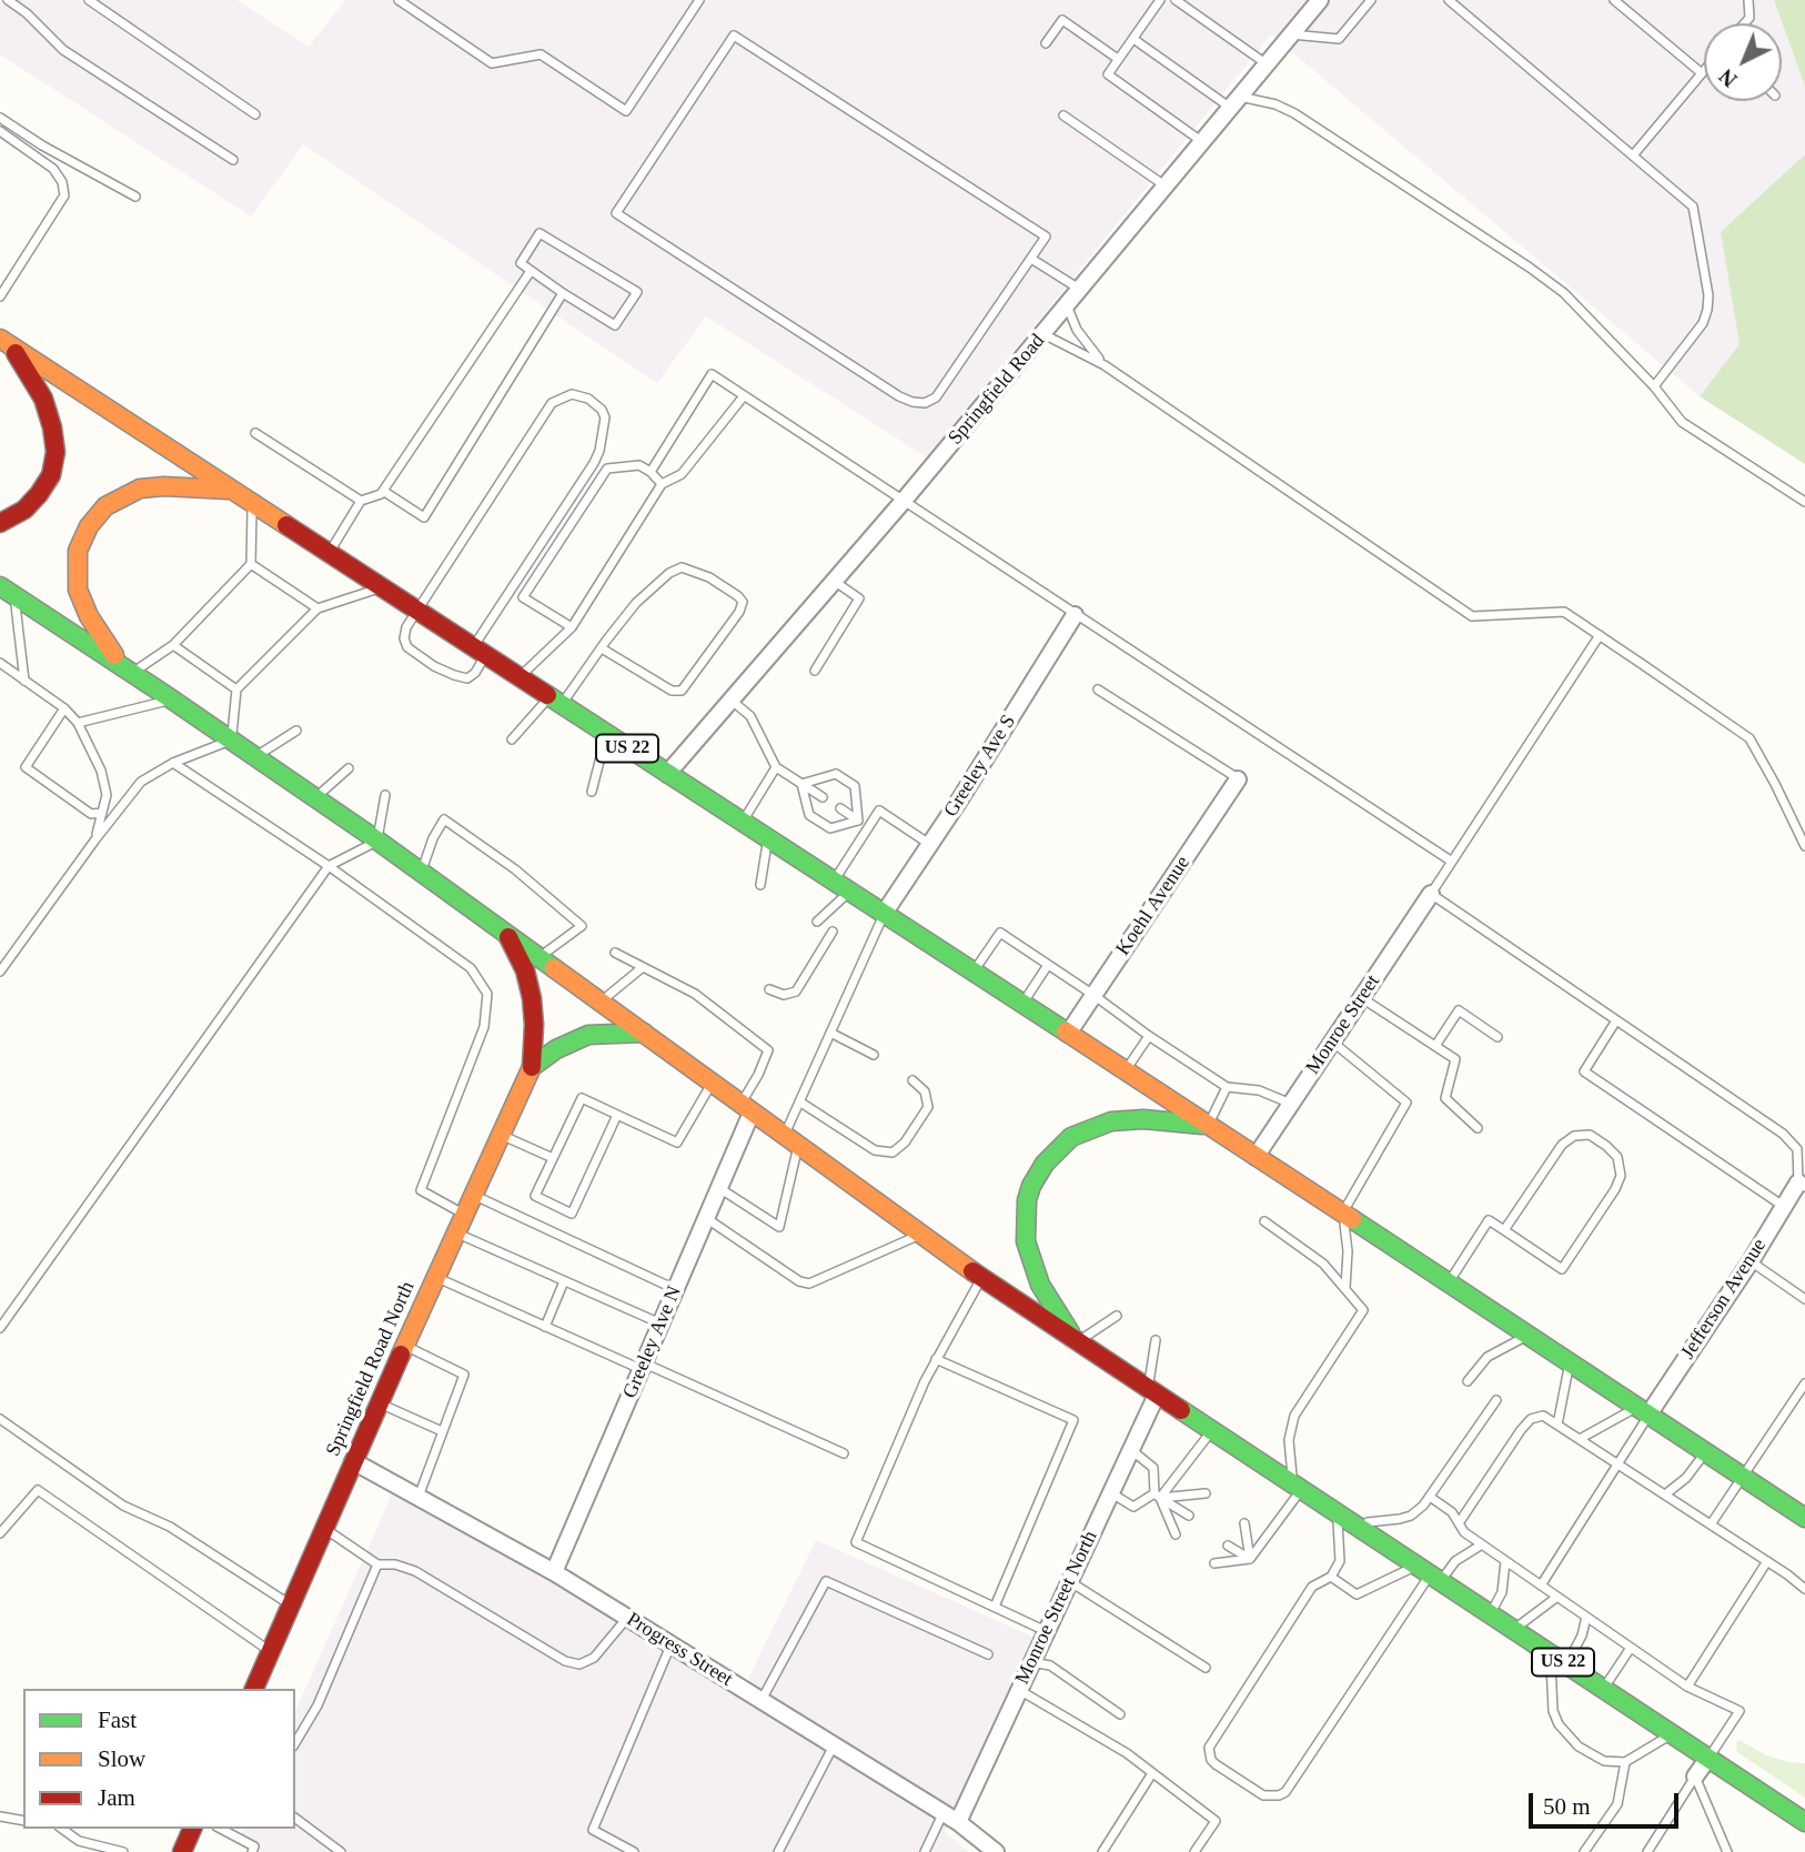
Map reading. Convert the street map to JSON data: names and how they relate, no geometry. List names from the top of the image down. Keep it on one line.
{"streets":{"main road":["US 22","Springfield Road North"],"street":["Springfield Road","Greeley Ave S","Koehl Avenue","Monroe Street","Jefferson Avenue","Greeley Ave N","Monroe Street North","Progress Street"]},"crossings":[["Springfield Road","US 22"],["US 22","Greeley Ave S"],["US 22","Koehl Avenue"],["US 22","Monroe Street"],["US 22","Jefferson Avenue"],["US 22","Greeley Ave N"],["US 22","Monroe Street North"],["Greeley Ave N","Progress Street"],["Springfield Road North","Progress Street"],["Monroe Street North","Progress Street"]],"legend":["Fast","Slow","Jam"],"scale_bar":"50 m","north":"bottom left"}
